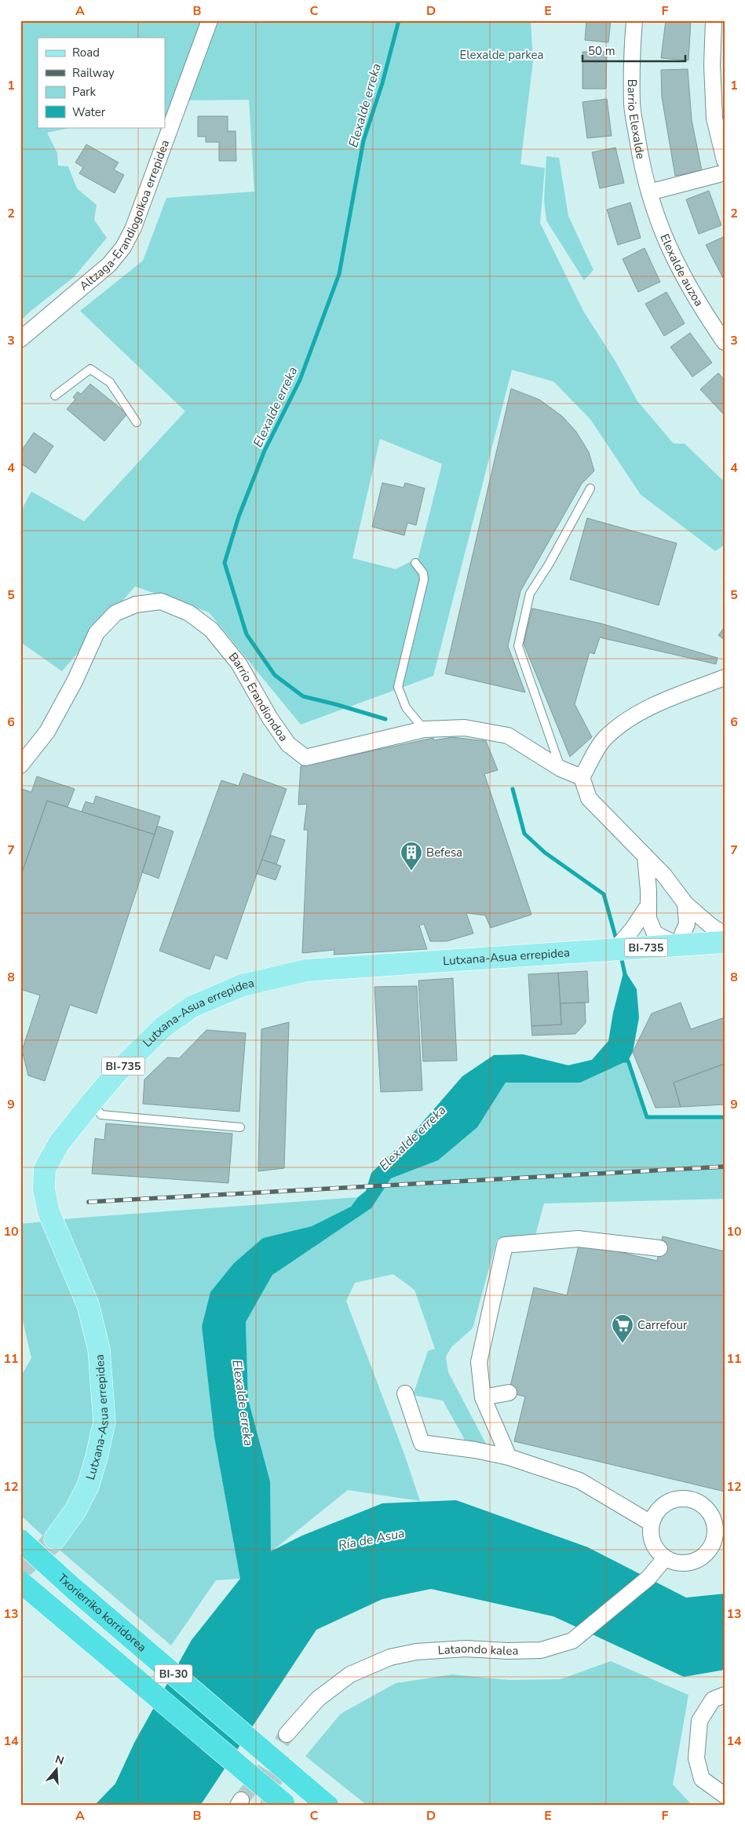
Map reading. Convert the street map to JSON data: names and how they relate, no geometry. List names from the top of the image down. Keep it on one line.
{"streets":{"highway":["Txorierriko korridorea","BI-30"],"main road":["BI-735","Lutxana-Asua errepidea"],"street":["Barrio Elexalde","Altzaga-Erandiogoikoa errepidea","Elexalde auzoa","Barrio Erandiondoa","Lataondo kalea"]},"crossings":[["Barrio Elexalde","Elexalde auzoa"],["BI-735","Lutxana-Asua errepidea"]],"water":["Elexalde erreka","Ría de Asua"],"parks":["Elexalde parkea"],"places":{"building":["Befesa"],"supermarket":["Carrefour"]},"legend":["Road","Railway","Park","Water"],"scale_bar":"50 m","north":"top","grid":{"columns":["A","B","C","D","E","F"],"rows":["1","2","3","4","5","6","7","8","9","10","11","12","13","14"]}}
